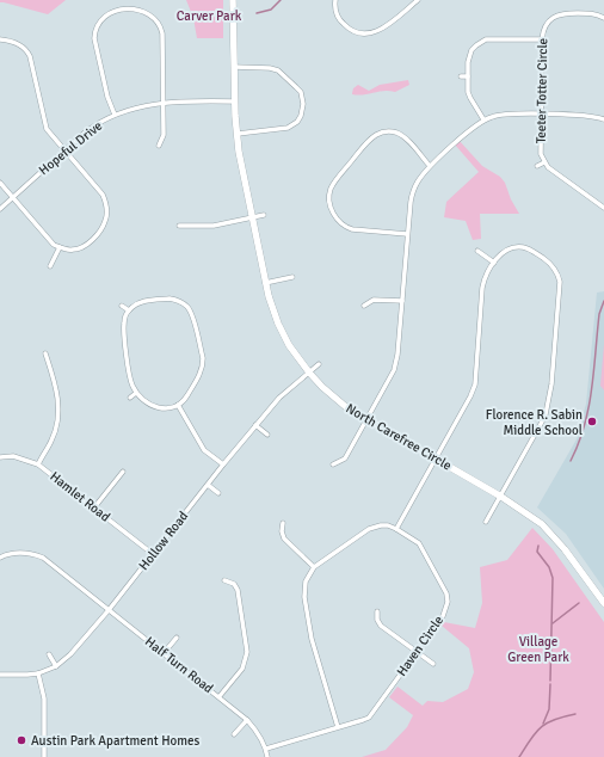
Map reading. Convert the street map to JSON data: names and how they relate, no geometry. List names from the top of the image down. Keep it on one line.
{"streets":{"main road":["North Carefree Circle"],"street":["Teeter Totter Circle","Hopeful Drive","Hamlet Road","Hollow Road","Haven Circle","Half Turn Road"]},"crossings":[["Hopeful Drive","North Carefree Circle"],["North Carefree Circle","Hollow Road"],["Hamlet Road","Hollow Road"],["Hollow Road","Half Turn Road"],["Haven Circle","Half Turn Road"]],"parks":["Carver Park","Village Green Park"],"places":["Florence R. Sabin Middle School","Austin Park Apartment Homes"]}
